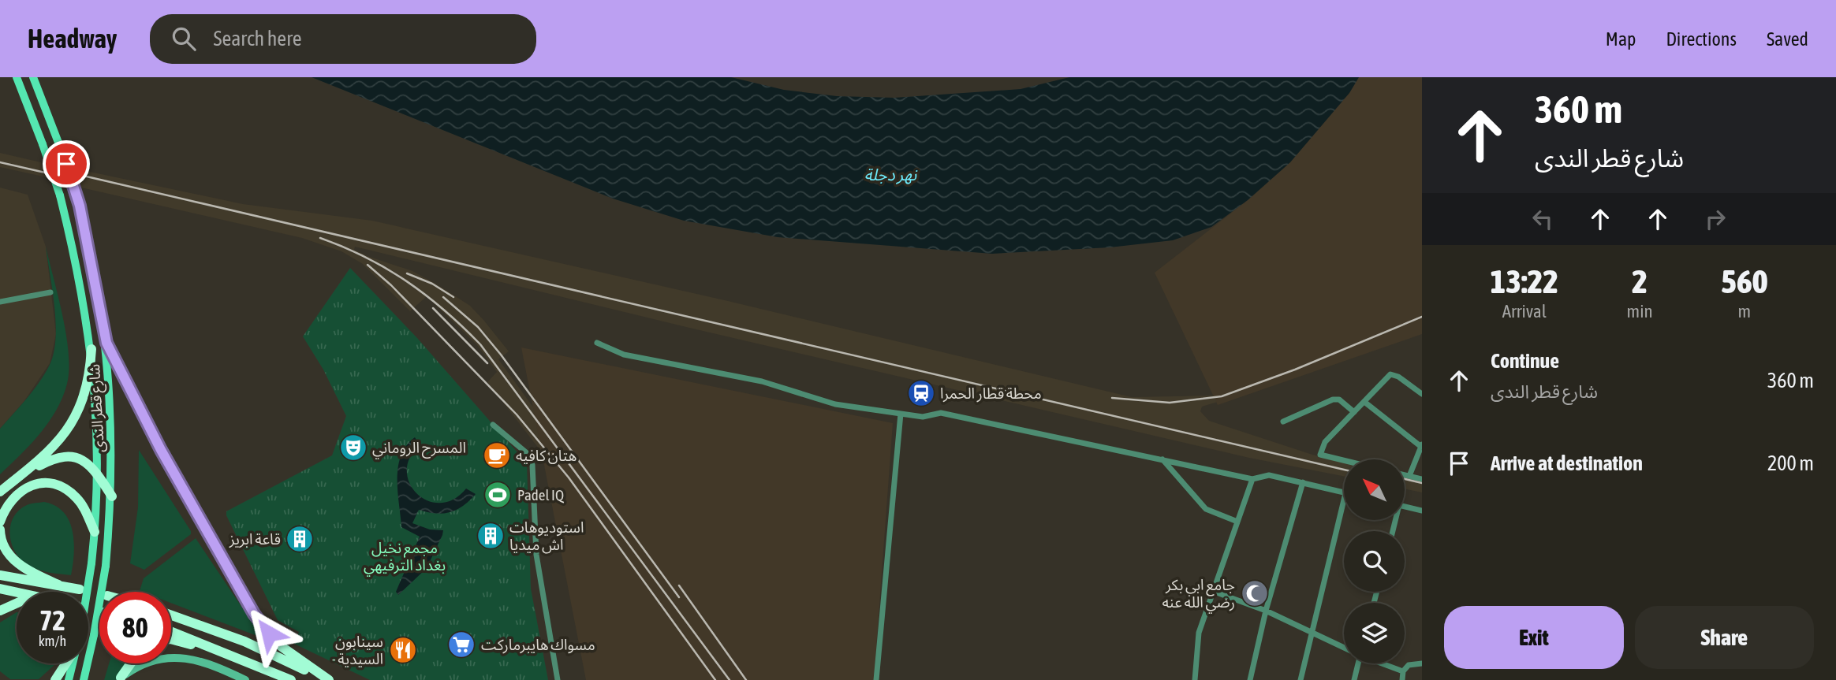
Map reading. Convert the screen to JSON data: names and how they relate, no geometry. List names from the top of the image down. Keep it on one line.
{"streets":{"main road":["شارع قطر الندى"]},"water":["نهر دجلة"],"parks":["مجمع نخيل بغداد الترفيهي"],"places":{"station":["محطة قطار الحمرا"],"theatre":["المسرح الروماني"],"cafe":["هتان كافيه"],"sports":["Padel IQ"],"building":["استوديوهات اش ميديا","قاعة ابريز"],"mosque":["جامع ابي بكر رضي الله عنه"],"supermarket":["مسواك هايبرماركت"],"restaurant":["سينابون - السيدية"]},"north":"top left","page":{"header":"Headway","search":"Search here","nav":["Map","Directions","Saved"],"turn":["360 m","شارع قطر الندى"],"eta":["13:22","Arrival","2","min","560","m"],"list":[{"name":"Continue","note":"شارع قطر الندى","value":"360 m"},{"name":"Arrive at destination","value":"200 m"}],"speed":"72 km/h","limit":"80","buttons":["Exit","Share"]}}
